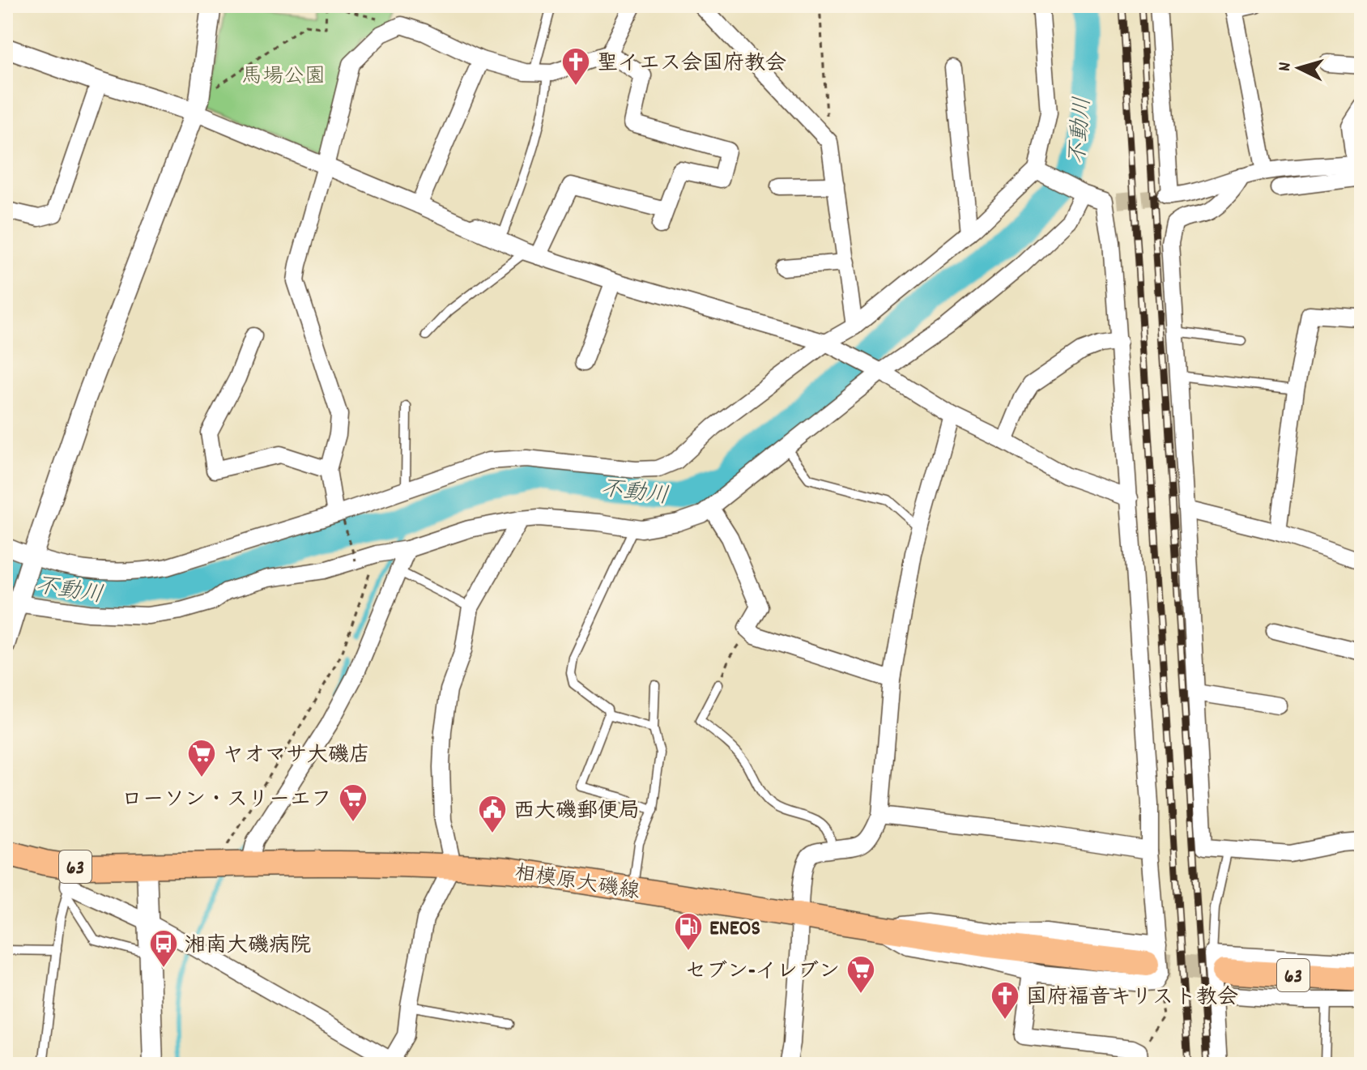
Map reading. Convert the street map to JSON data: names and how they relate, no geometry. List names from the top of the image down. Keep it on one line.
{"streets":{"main road":["63","相模原大磯線"]},"water":["不動川"],"parks":["馬場公園"],"places":{"church":["聖イエス会国府教会","国府福音キリスト教会"],"supermarket":["ヤオマサ大磯店","ローソン・スリーエフ","セブン-イレブン"],"public building":["西大磯郵便局"],"fuel station":["ENEOS"],"bus stop":["湘南大磯病院"]},"north":"left"}
